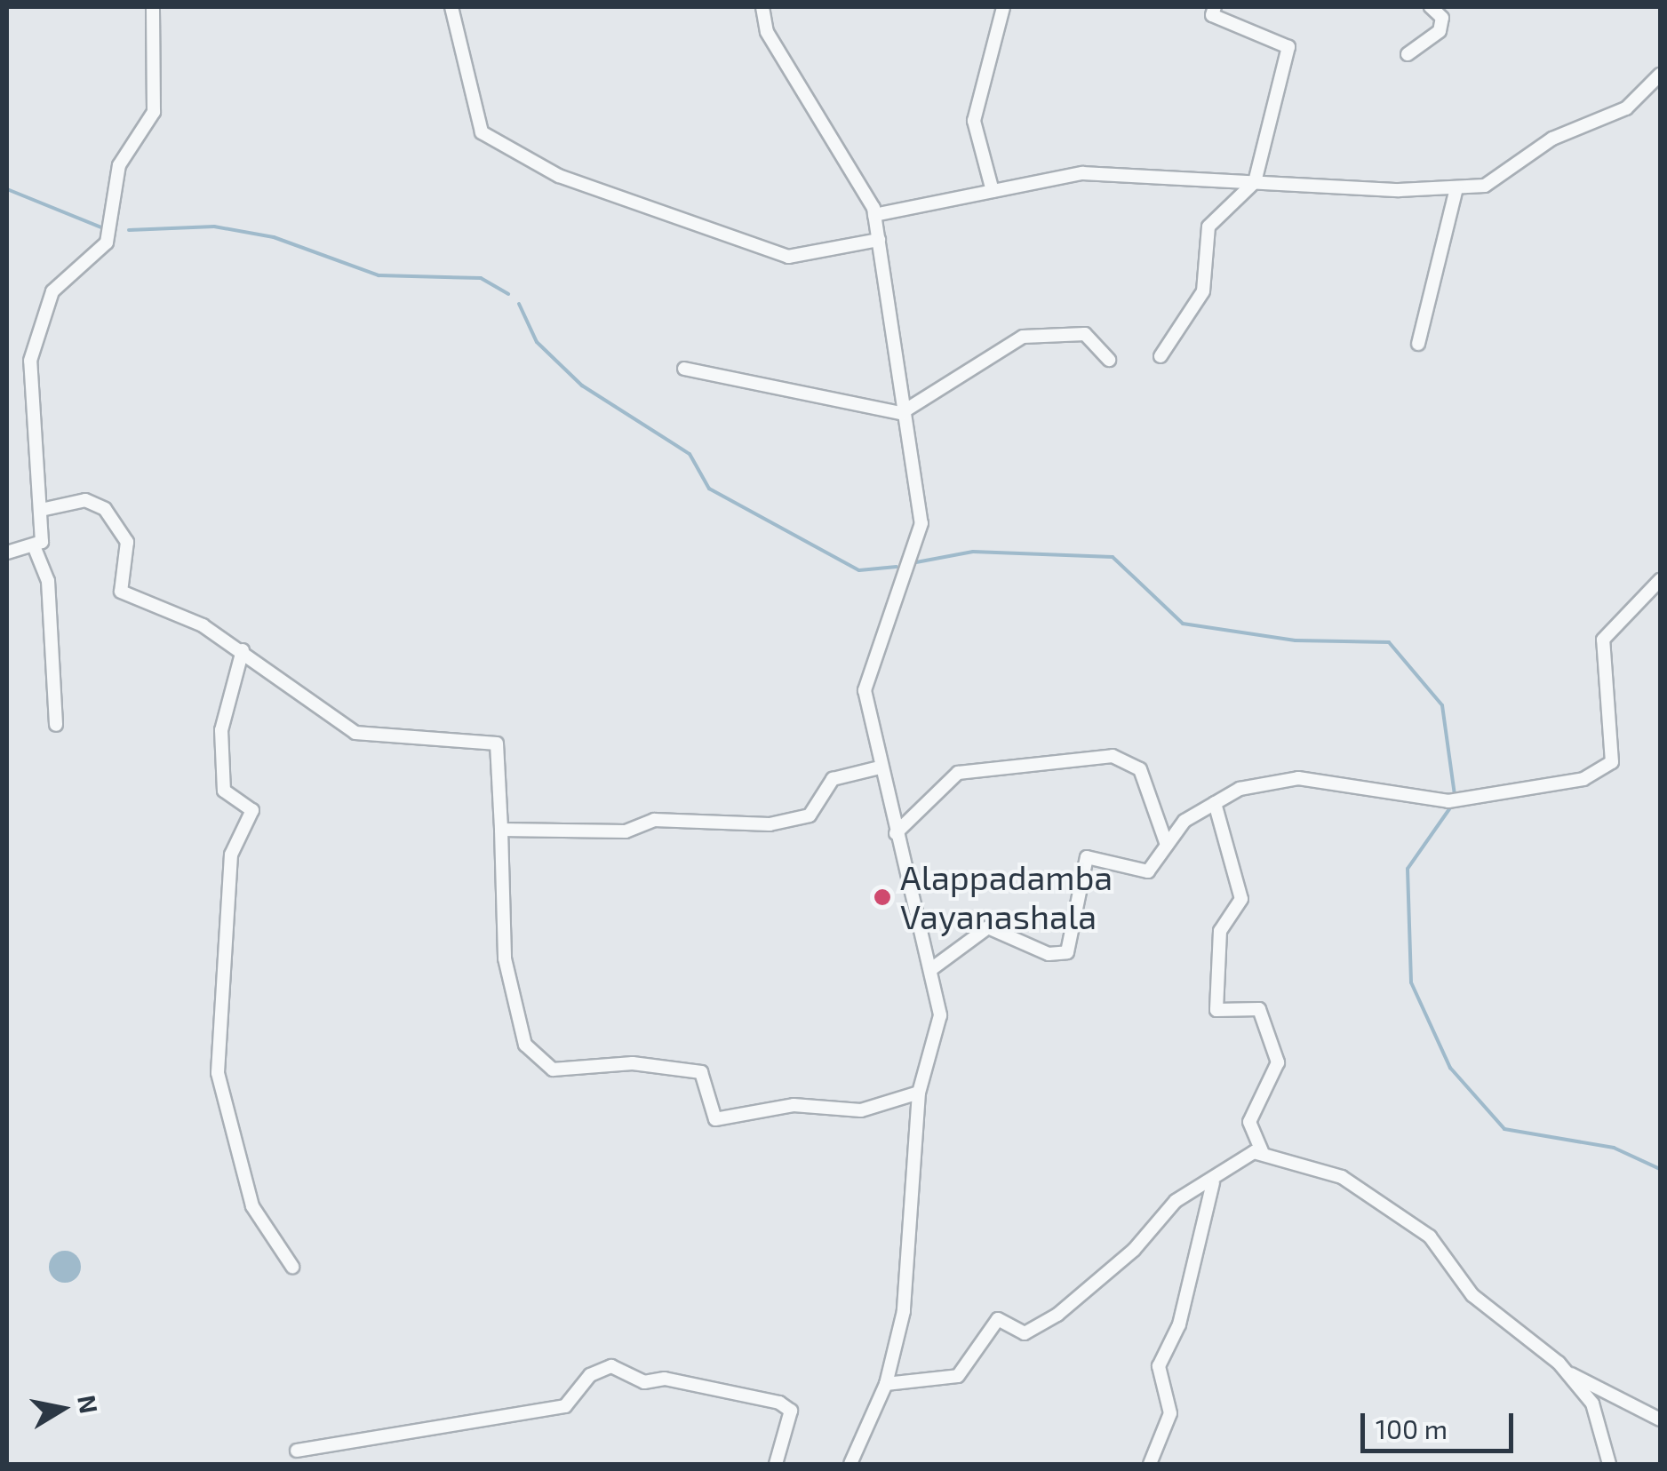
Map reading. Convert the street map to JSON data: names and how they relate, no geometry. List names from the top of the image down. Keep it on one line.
{"places":["Alappadamba Vayanashala"],"scale_bar":"100 m","north":"right"}
